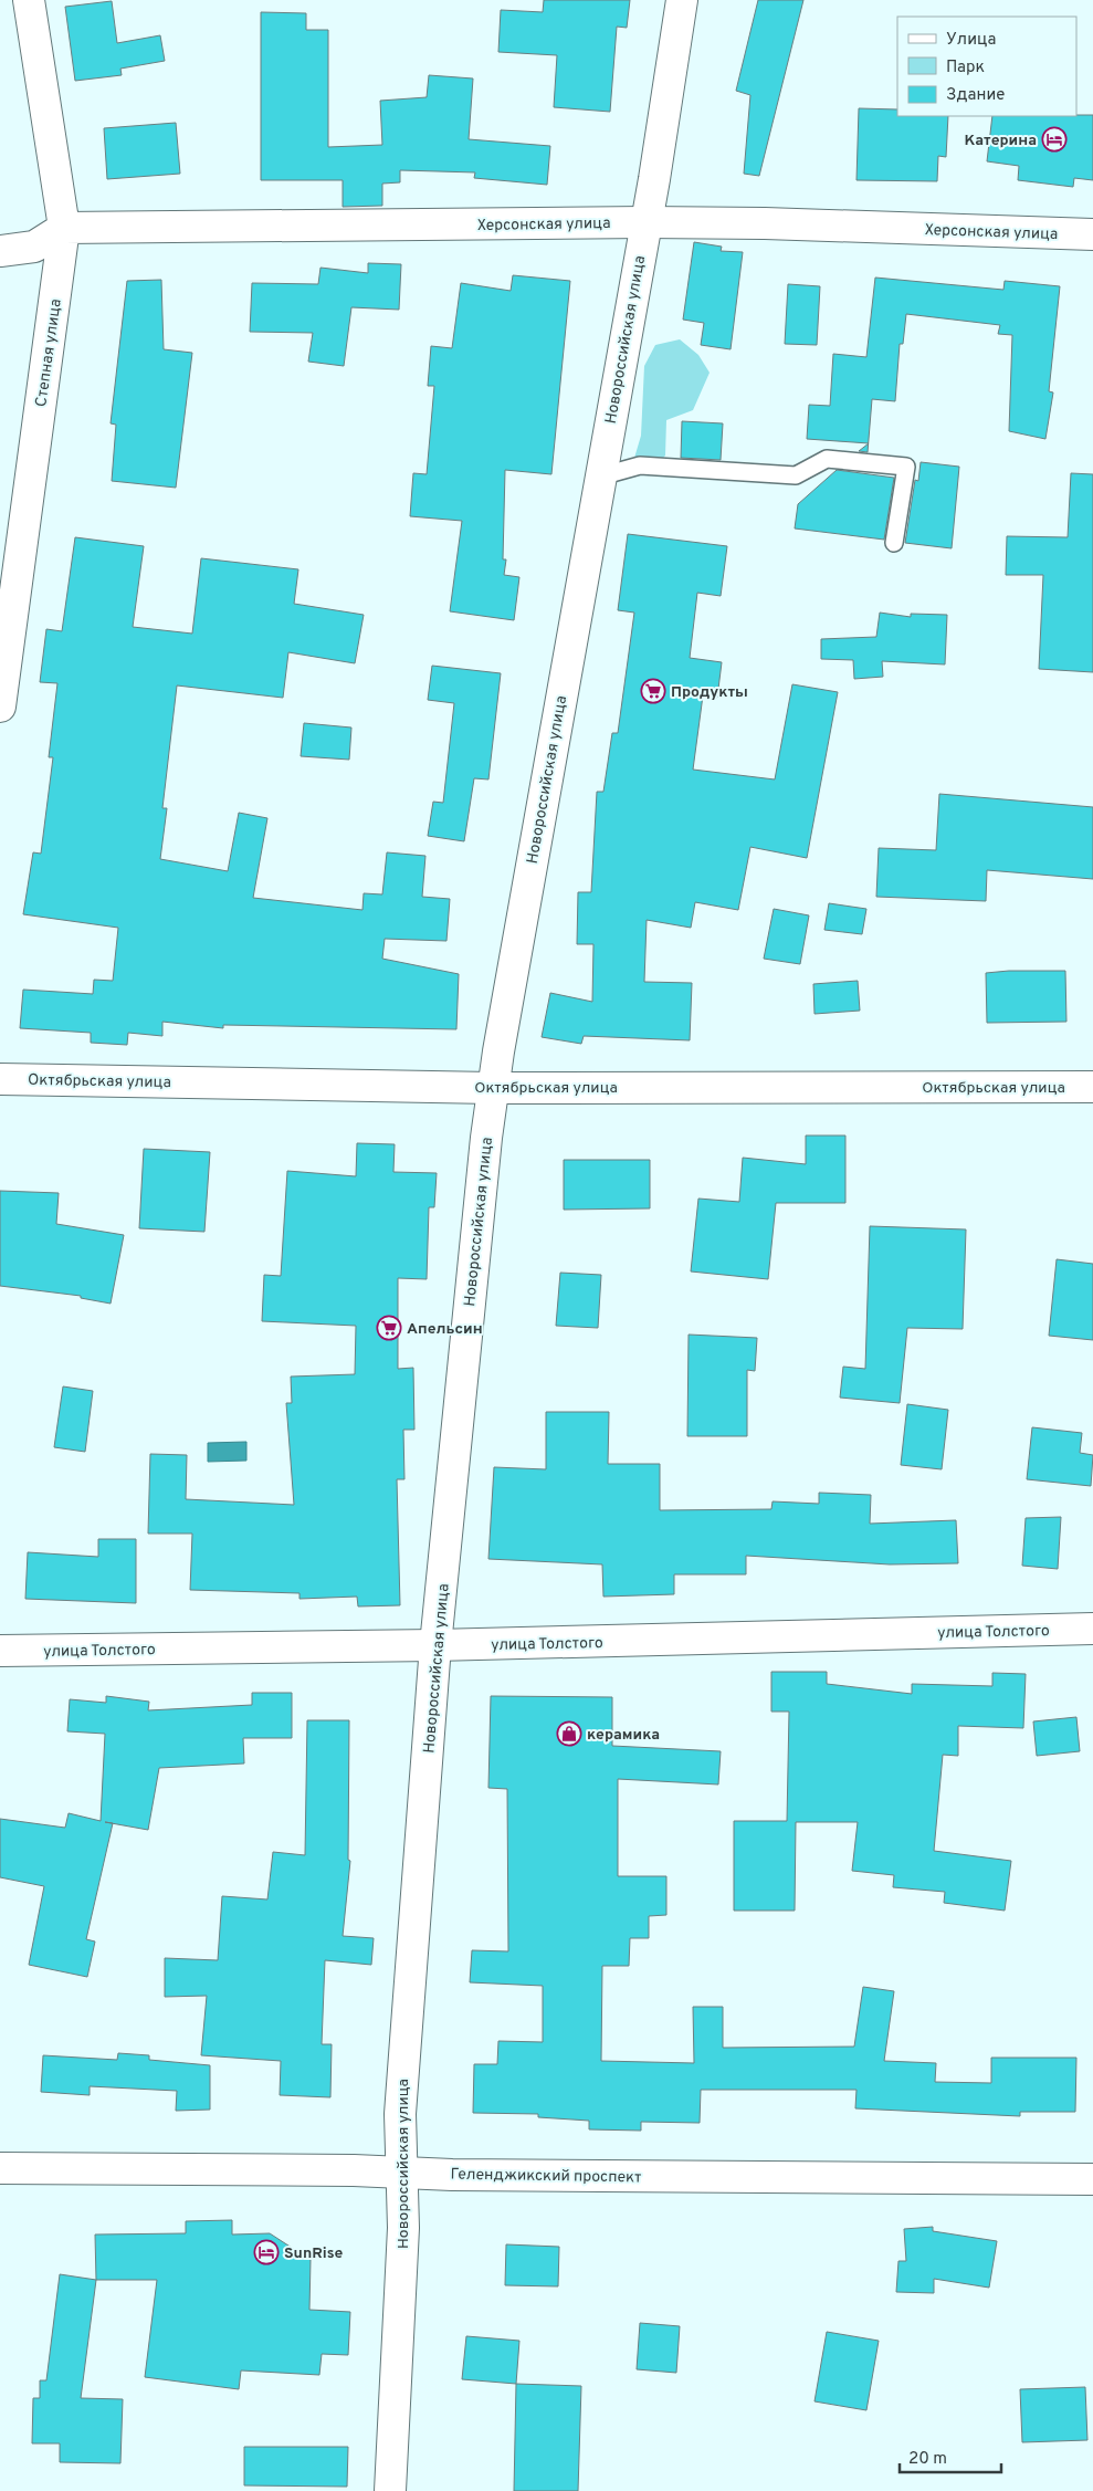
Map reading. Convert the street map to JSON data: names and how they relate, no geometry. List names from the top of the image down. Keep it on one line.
{"streets":{"street":["Херсонская улица","Новороссийская улица","Степная улица","Октябрьская улица","улица Толстого","Геленджикский проспект"]},"crossings":[["Херсонская улица","Новороссийская улица"],["Херсонская улица","Степная улица"],["Новороссийская улица","Октябрьская улица"],["Новороссийская улица","улица Толстого"],["Новороссийская улица","Геленджикский проспект"]],"places":{"hotel":["Катерина","SunRise"],"supermarket":["Продукты","Апельсин"],"shop":["керамика"]},"legend":["Улица","Парк","Здание"],"scale_bar":"20 m"}
